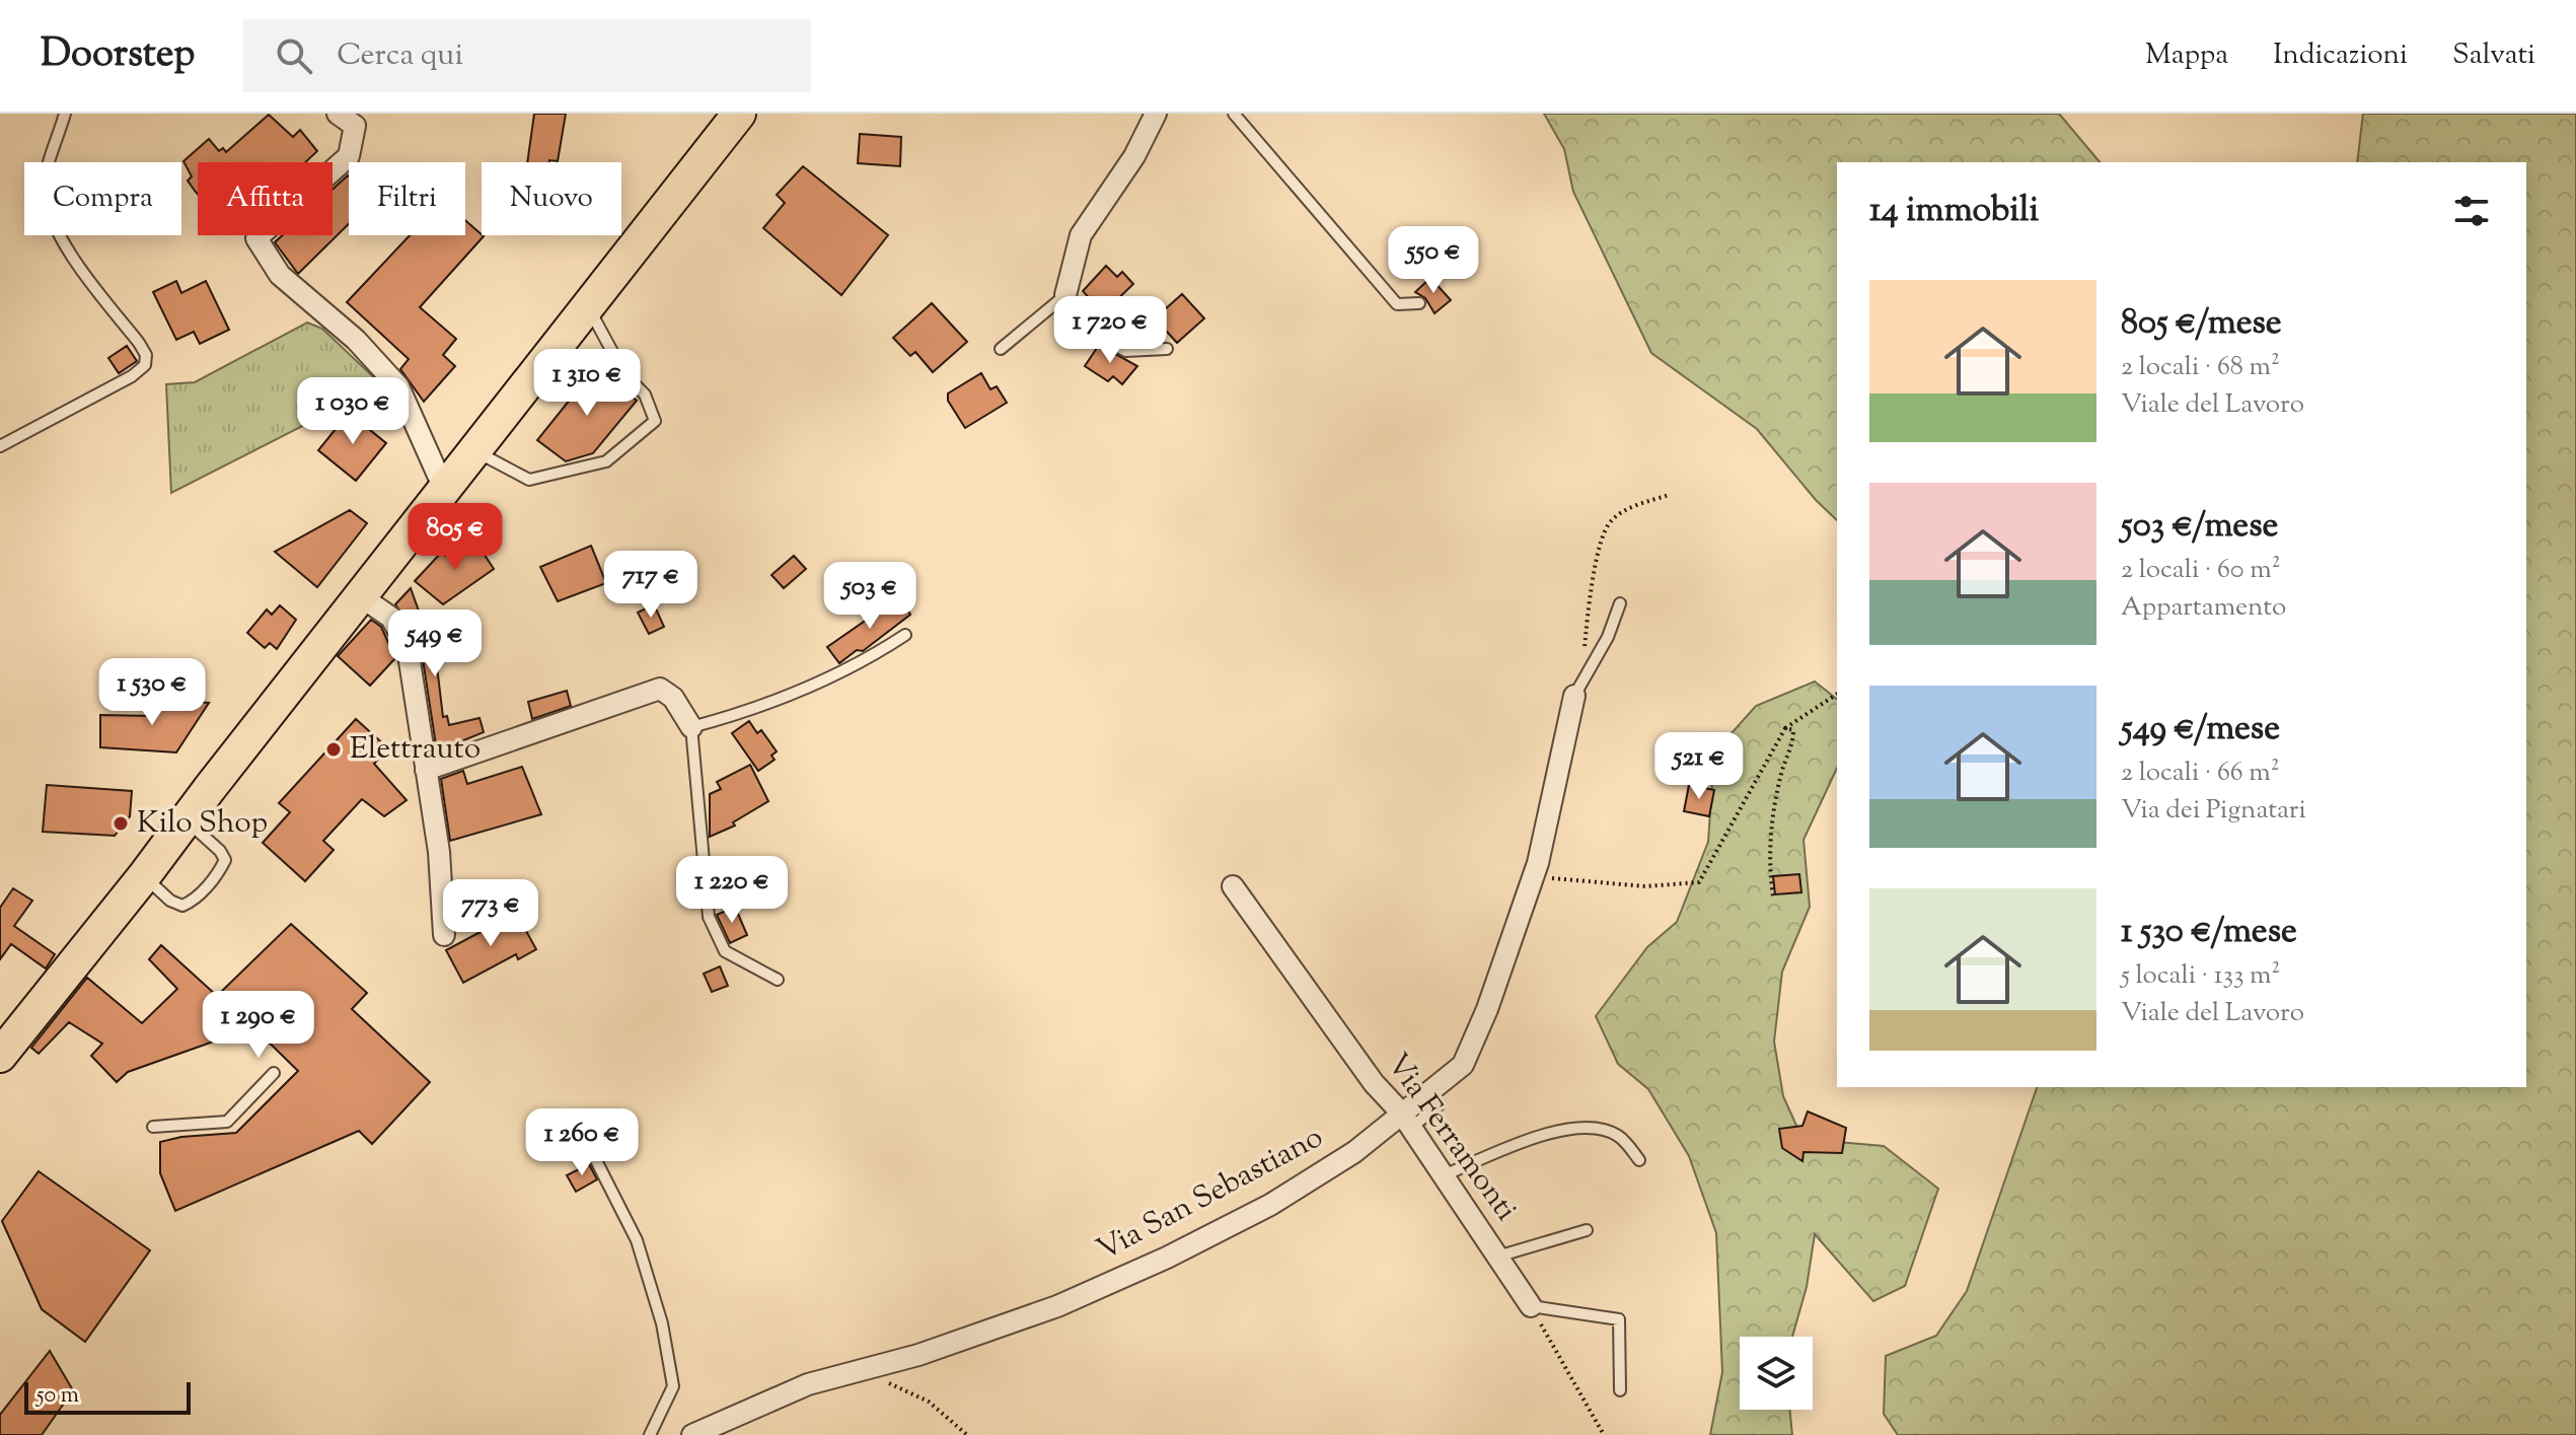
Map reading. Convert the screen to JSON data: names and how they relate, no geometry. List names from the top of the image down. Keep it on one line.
{"streets":{"street":["Via Ferramonti","Via San Sebastiano"]},"crossings":[["Via Ferramonti","Via San Sebastiano"]],"places":["Elettrauto","Kilo Shop"],"scale_bar":"50 m","page":{"header":"Doorstep","search":"Cerca qui","nav":["Mappa","Indicazioni","Salvati"],"chip":["Compra","Affitta","Filtri","Nuovo"],"heading":"14 immobili","price":["550 €","1 720 €","1 310 €","1 030 €","805 €","717 €","503 €","549 €","1 530 €","521 €","1 220 €","773 €","1 290 €","1 260 €"],"list":[{"name":"805 €/mese","note":"2 locali · 68 m² · Viale del Lavoro"},{"name":"503 €/mese","note":"2 locali · 60 m² · Appartamento"},{"name":"549 €/mese","note":"2 locali · 66 m² · Via dei Pignatari"},{"name":"1 530 €/mese","note":"5 locali · 133 m² · Viale del Lavoro"}],"scale":"50 m"}}
